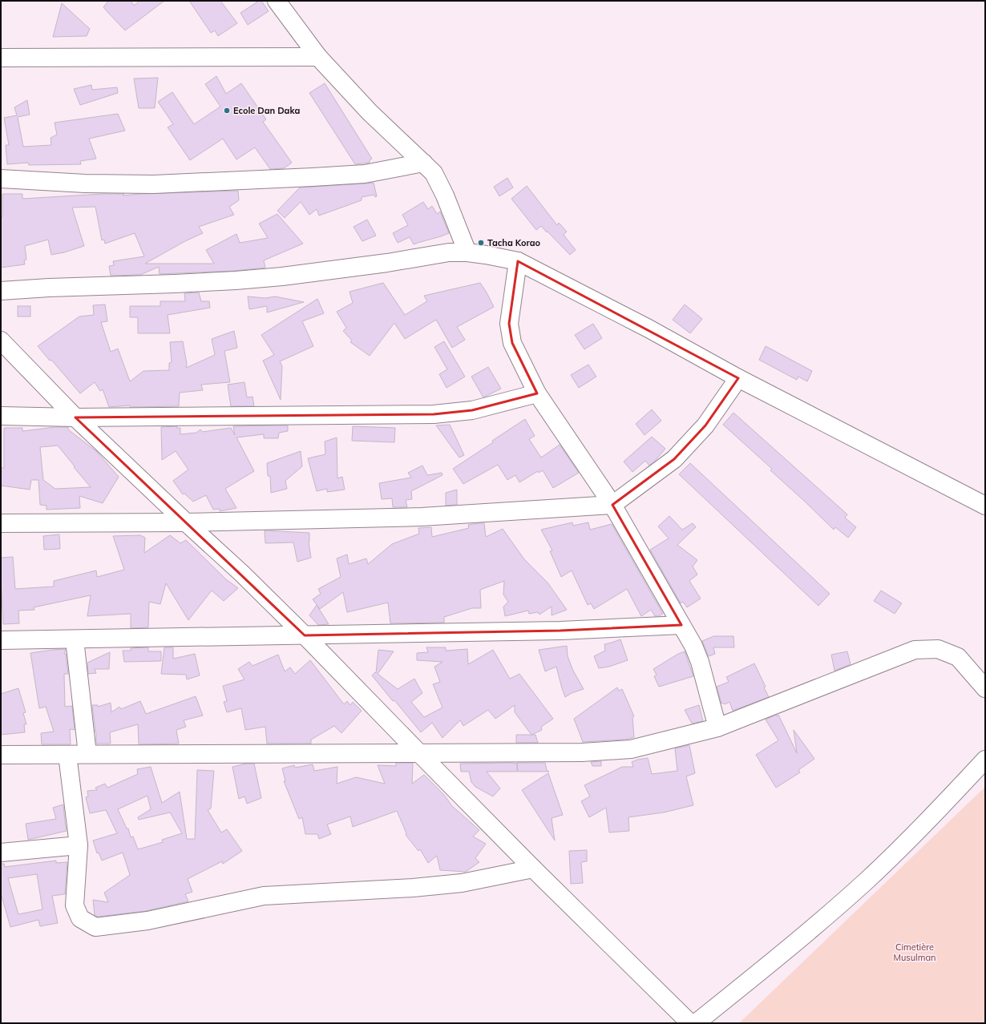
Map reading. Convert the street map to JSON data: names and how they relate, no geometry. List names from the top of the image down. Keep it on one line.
{"parks":["Cimetière Musulman"],"places":["Ecole Dan Daka","Tacha Korao"]}
